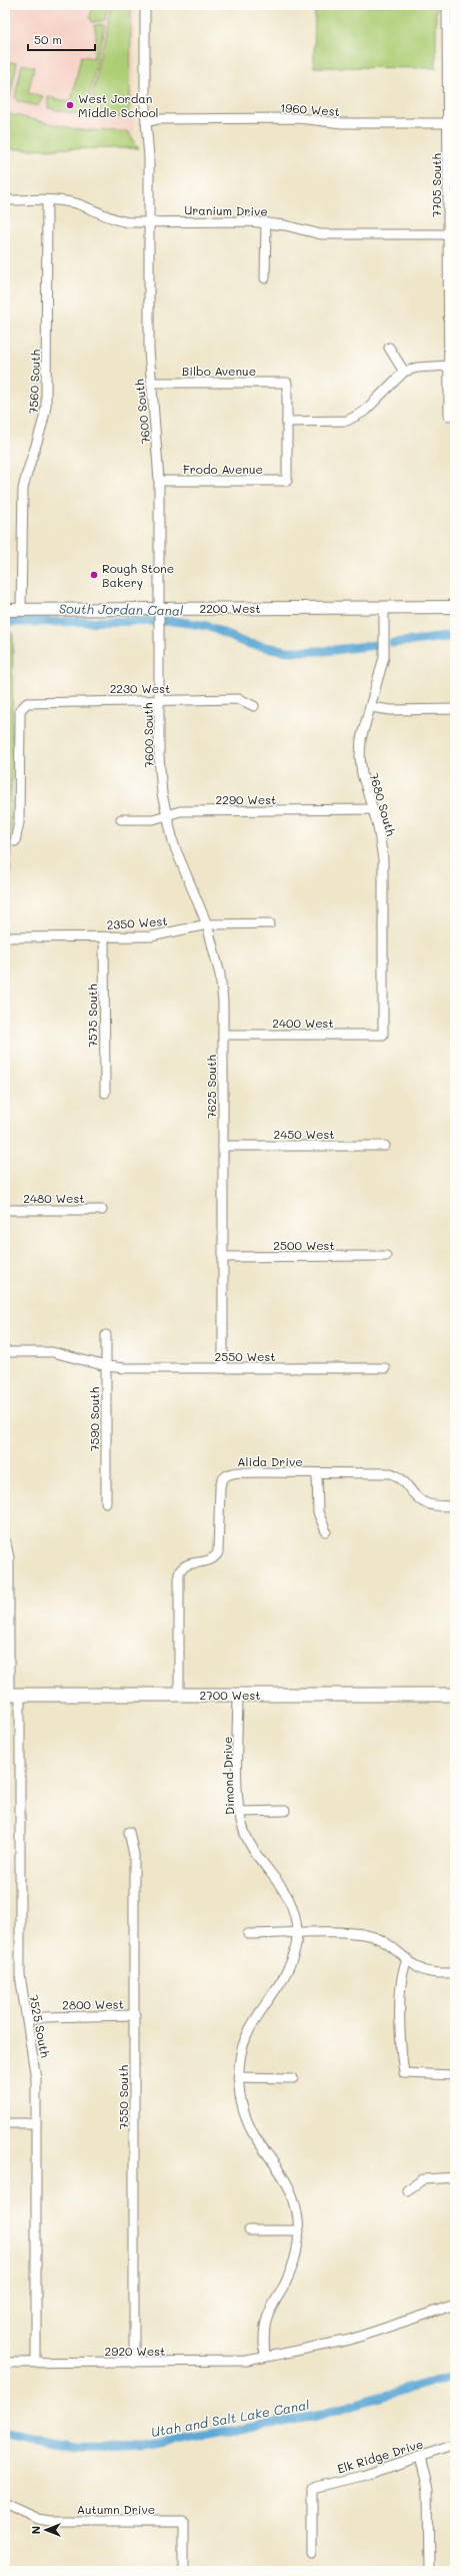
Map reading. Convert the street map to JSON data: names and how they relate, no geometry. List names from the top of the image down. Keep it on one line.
{"streets":{"main road":["2700 West"],"street":["1960 West","7705 South","Uranium Drive","Bilbo Avenue","7560 South","7600 South","Frodo Avenue","2200 West","2230 West","2290 West","7680 South","2350 West","7575 South","2400 West","7625 South","2450 West","2480 West","2500 West","2550 West","7590 South","Alida Drive","Dimond Drive","2800 West","7525 South","7550 South","2920 West","Elk Ridge Drive","Autumn Drive"]},"crossings":[["1960 West","7705 South"],["1960 West","7600 South"],["7705 South","Uranium Drive"],["Uranium Drive","7560 South"],["Uranium Drive","7600 South"],["Bilbo Avenue","7600 South"],["Bilbo Avenue","Frodo Avenue"],["7560 South","2200 West"],["7600 South","Frodo Avenue"],["7600 South","2200 West"],["7600 South","2230 West"],["7600 South","2290 West"],["7600 South","7625 South"],["2200 West","7680 South"],["2290 West","7680 South"],["2290 West","7625 South"],["7680 South","2400 West"],["2350 West","7575 South"],["2350 West","7625 South"],["2400 West","7625 South"],["7625 South","2450 West"],["7625 South","2500 West"],["7625 South","2550 West"],["2550 West","7590 South"],["Alida Drive","2700 West"],["2700 West","Dimond Drive"],["2700 West","7525 South"],["Dimond Drive","2920 West"],["2800 West","7525 South"],["2800 West","7550 South"],["7525 South","2920 West"],["7550 South","2920 West"]],"water":["South Jordan Canal","Utah and Salt Lake Canal"],"places":["West Jordan Middle School","Rough Stone Bakery"],"scale_bar":"50 m","north":"left"}
